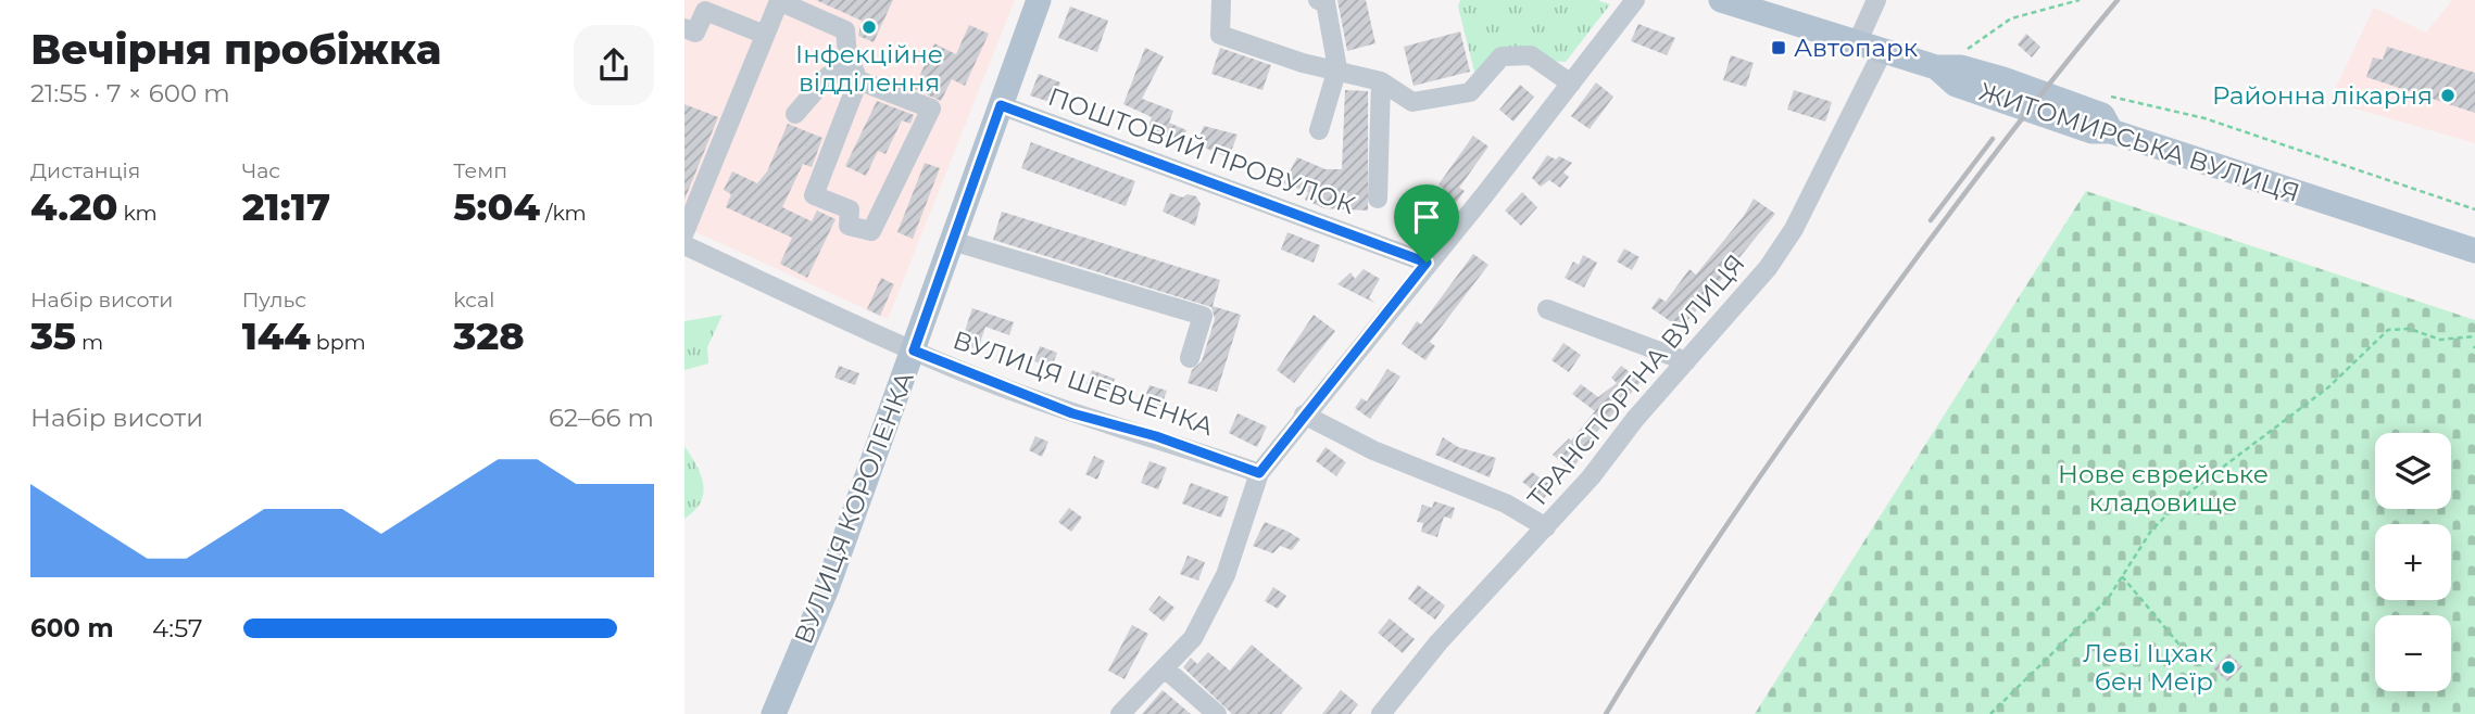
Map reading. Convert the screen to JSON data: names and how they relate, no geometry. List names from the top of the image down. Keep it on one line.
{"streets":{"main road":["ЖИТОМИРСЬКА ВУЛИЦЯ","ВУЛИЦЯ КОРОЛЕНКА"],"street":["ПОШТОВИЙ ПРОВУЛОК","ТРАНСПОРТНА ВУЛИЦЯ","ВУЛИЦЯ ШЕВЧЕНКА"]},"crossings":[["ЖИТОМИРСЬКА ВУЛИЦЯ","ТРАНСПОРТНА ВУЛИЦЯ"],["ПОШТОВИЙ ПРОВУЛОК","ВУЛИЦЯ КОРОЛЕНКА"],["ВУЛИЦЯ ШЕВЧЕНКА","ВУЛИЦЯ КОРОЛЕНКА"]],"parks":["Нове єврейське кладовище"],"places":{"other":["Інфекційне відділення","Районна лікарня","Леві Іцхак бен Меїр"],"transit":["Автопарк"]},"page":{"heading":["Вечірня пробіжка","21:55 · 7 × 600 m"],"stats":[["Дистанція","4.20 km"],["Час","21:17"],["Темп","5:04 /km"],["Набір висоти","35 m"],["Пульс","144 bpm"],["kcal","328"]],"chart":["Набір висоти","62–66 m"],"map_buttons":["+","−"],"list":[{"name":"600 m","note":"4:57"}]}}
